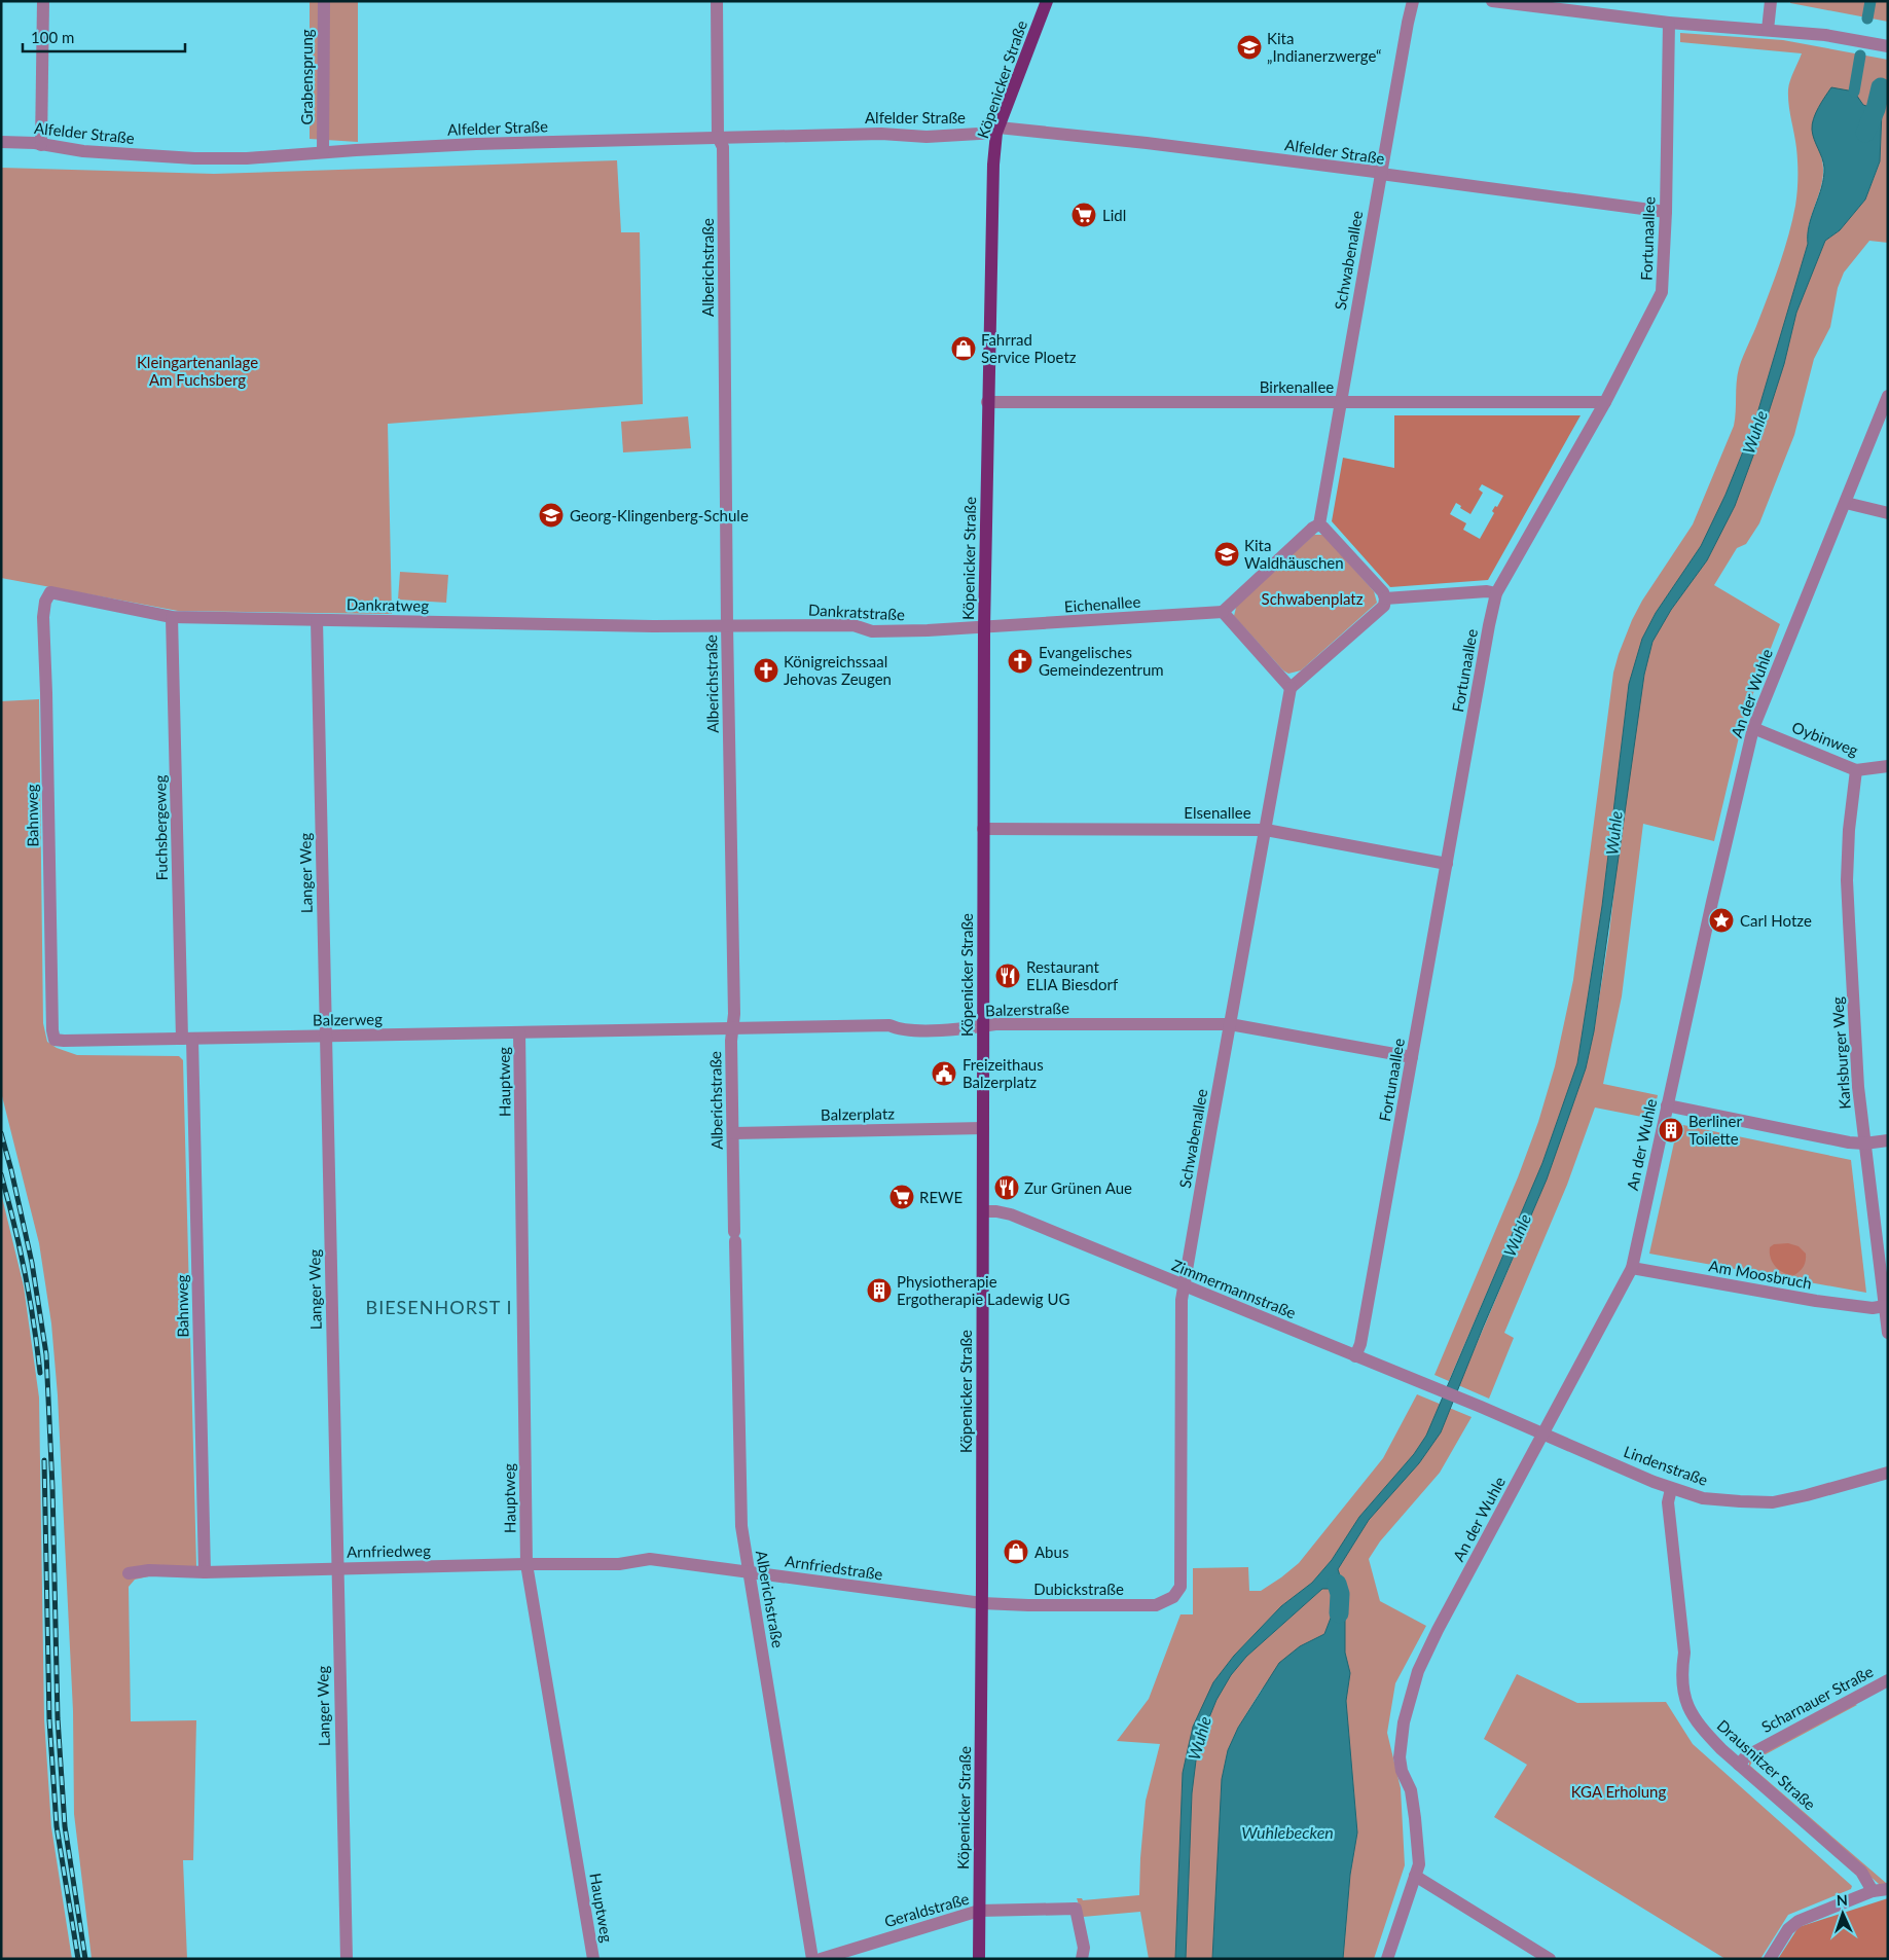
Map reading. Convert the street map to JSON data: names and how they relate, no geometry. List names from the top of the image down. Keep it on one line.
{"streets":{"main road":["Köpenicker Straße"],"street":["Grabensprung","Alfelder Straße","Fortunaallee","Schwabenallee","Alberichstraße","Birkenallee","Eichenallee","Dankratweg","Dankratstraße","An der Wuhle","Oybinweg","Elsenallee","Bahnweg","Fuchsbergeweg","Langer Weg","Balzerstraße","Balzerweg","Karlsburger Weg","Hauptweg","Balzerplatz","Am Moosbruch","Zimmermannstraße","Lindenstraße","Arnfriedweg","Arnfriedstraße","Dubickstraße","Scharnauer Straße","Drausnitzer Straße","Geraldstraße"]},"crossings":[["Grabensprung","Alfelder Straße"],["Köpenicker Straße","Alfelder Straße"],["Köpenicker Straße","Birkenallee"],["Köpenicker Straße","Eichenallee"],["Köpenicker Straße","Dankratstraße"],["Köpenicker Straße","Elsenallee"],["Köpenicker Straße","Balzerstraße"],["Köpenicker Straße","Balzerplatz"],["Köpenicker Straße","Zimmermannstraße"],["Köpenicker Straße","Arnfriedstraße"],["Köpenicker Straße","Dubickstraße"],["Köpenicker Straße","Geraldstraße"],["Alfelder Straße","Fortunaallee"],["Alfelder Straße","Schwabenallee"],["Alfelder Straße","Alberichstraße"],["Fortunaallee","Birkenallee"],["Fortunaallee","Elsenallee"],["Fortunaallee","Balzerstraße"],["Fortunaallee","Zimmermannstraße"],["Schwabenallee","Birkenallee"],["Schwabenallee","Elsenallee"],["Schwabenallee","Balzerstraße"],["Schwabenallee","Zimmermannstraße"],["Schwabenallee","Dubickstraße"],["Alberichstraße","Dankratweg"],["Alberichstraße","Dankratstraße"],["Alberichstraße","Balzerstraße"],["Alberichstraße","Balzerplatz"],["Alberichstraße","Arnfriedstraße"],["Eichenallee","Dankratstraße"],["Dankratweg","Dankratstraße"],["Dankratweg","Bahnweg"],["Dankratweg","Fuchsbergeweg"],["Dankratweg","Langer Weg"],["An der Wuhle","Oybinweg"],["An der Wuhle","Am Moosbruch"],["An der Wuhle","Lindenstraße"],["Oybinweg","Karlsburger Weg"],["Bahnweg","Fuchsbergeweg"],["Bahnweg","Balzerweg"],["Bahnweg","Arnfriedweg"],["Fuchsbergeweg","Balzerweg"],["Langer Weg","Balzerweg"],["Langer Weg","Arnfriedweg"],["Balzerstraße","Balzerweg"],["Balzerweg","Hauptweg"],["Karlsburger Weg","Am Moosbruch"],["Hauptweg","Arnfriedweg"],["Zimmermannstraße","Lindenstraße"],["Lindenstraße","Drausnitzer Straße"],["Arnfriedweg","Arnfriedstraße"],["Arnfriedstraße","Dubickstraße"],["Scharnauer Straße","Drausnitzer Straße"]],"districts":["BIESENHORST I"],"water":["Wuhle","Wuhlebecken"],"parks":["Kleingartenanlage Am Fuchsberg","Schwabenplatz","KGA Erholung"],"places":{"school or university":["Kita „Indianerzwerge“","Georg-Klingenberg-Schule","Kita Waldhäuschen"],"supermarket":["Lidl","REWE"],"shop":["Fahrrad Service Ploetz","Abus"],"church":["Evangelisches Gemeindezentrum","Königreichssaal Jehovas Zeugen"],"place":["Carl Hotze"],"restaurant":["Restaurant ELIA Biesdorf","Zur Grünen Aue"],"public building":["Freizeithaus Balzerplatz"],"building":["Berliner Toilette","Physiotherapie Ergotherapie Ladewig UG"]},"scale_bar":"100 m","north":"top"}
